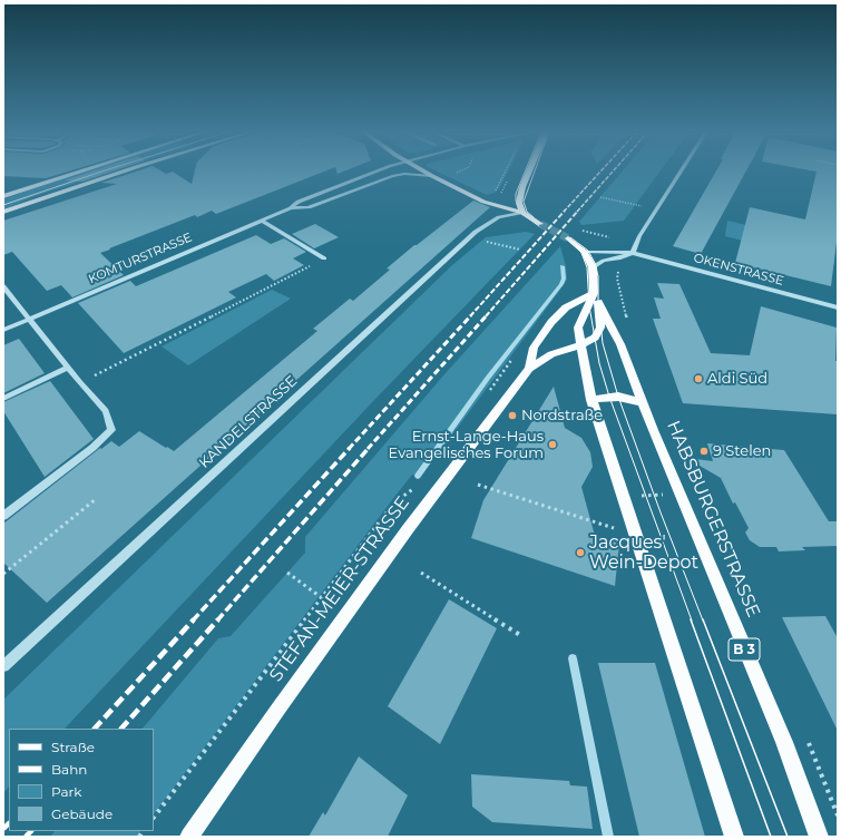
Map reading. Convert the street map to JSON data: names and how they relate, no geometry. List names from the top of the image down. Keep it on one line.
{"streets":{"main road":["HABSBURGERSTRASSE","STEFAN-MEIER-STRASSE","B 3"],"street":["KOMTURSTRASSE","OKENSTRASSE","KANDELSTRASSE"]},"crossings":[["OKENSTRASSE","HABSBURGERSTRASSE"],["HABSBURGERSTRASSE","STEFAN-MEIER-STRASSE"]],"places":["Aldi Süd","Nordstraße","Ernst-Lange-Haus Evangelisches Forum","9 Stelen","Jacques' Wein-Depot"],"legend":["Straße","Bahn","Park","Gebäude"]}
